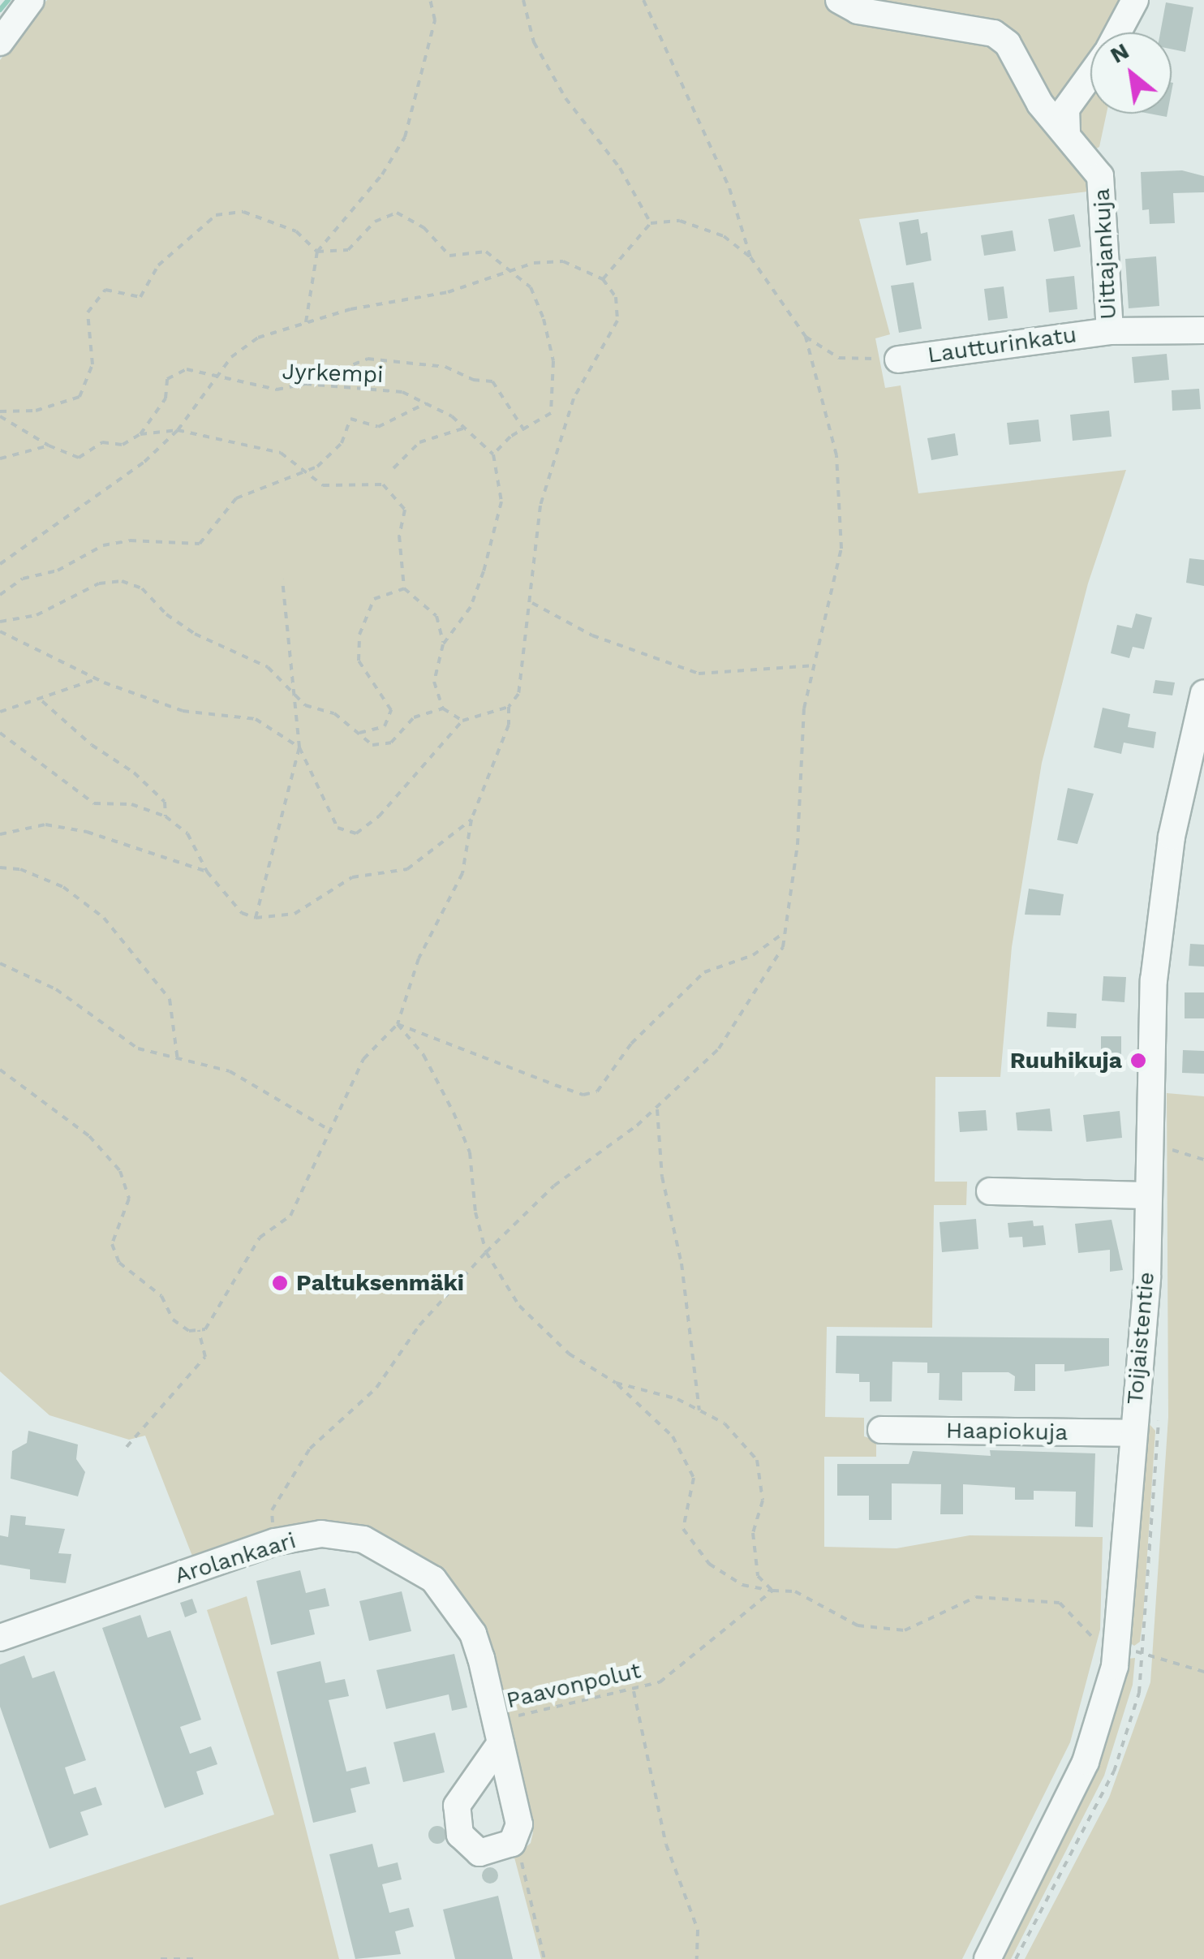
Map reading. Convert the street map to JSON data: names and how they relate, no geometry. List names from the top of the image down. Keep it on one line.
{"streets":{"street":["Uittajankuja","Lautturinkatu","Toijaistentie","Haapiokuja","Arolankaari"],"path":["Jyrkempi","Paavonpolut"]},"crossings":[["Uittajankuja","Lautturinkatu"],["Toijaistentie","Haapiokuja"],["Arolankaari","Paavonpolut"]],"places":["Ruuhikuja","Paltuksenmäki"],"north":"top left"}
